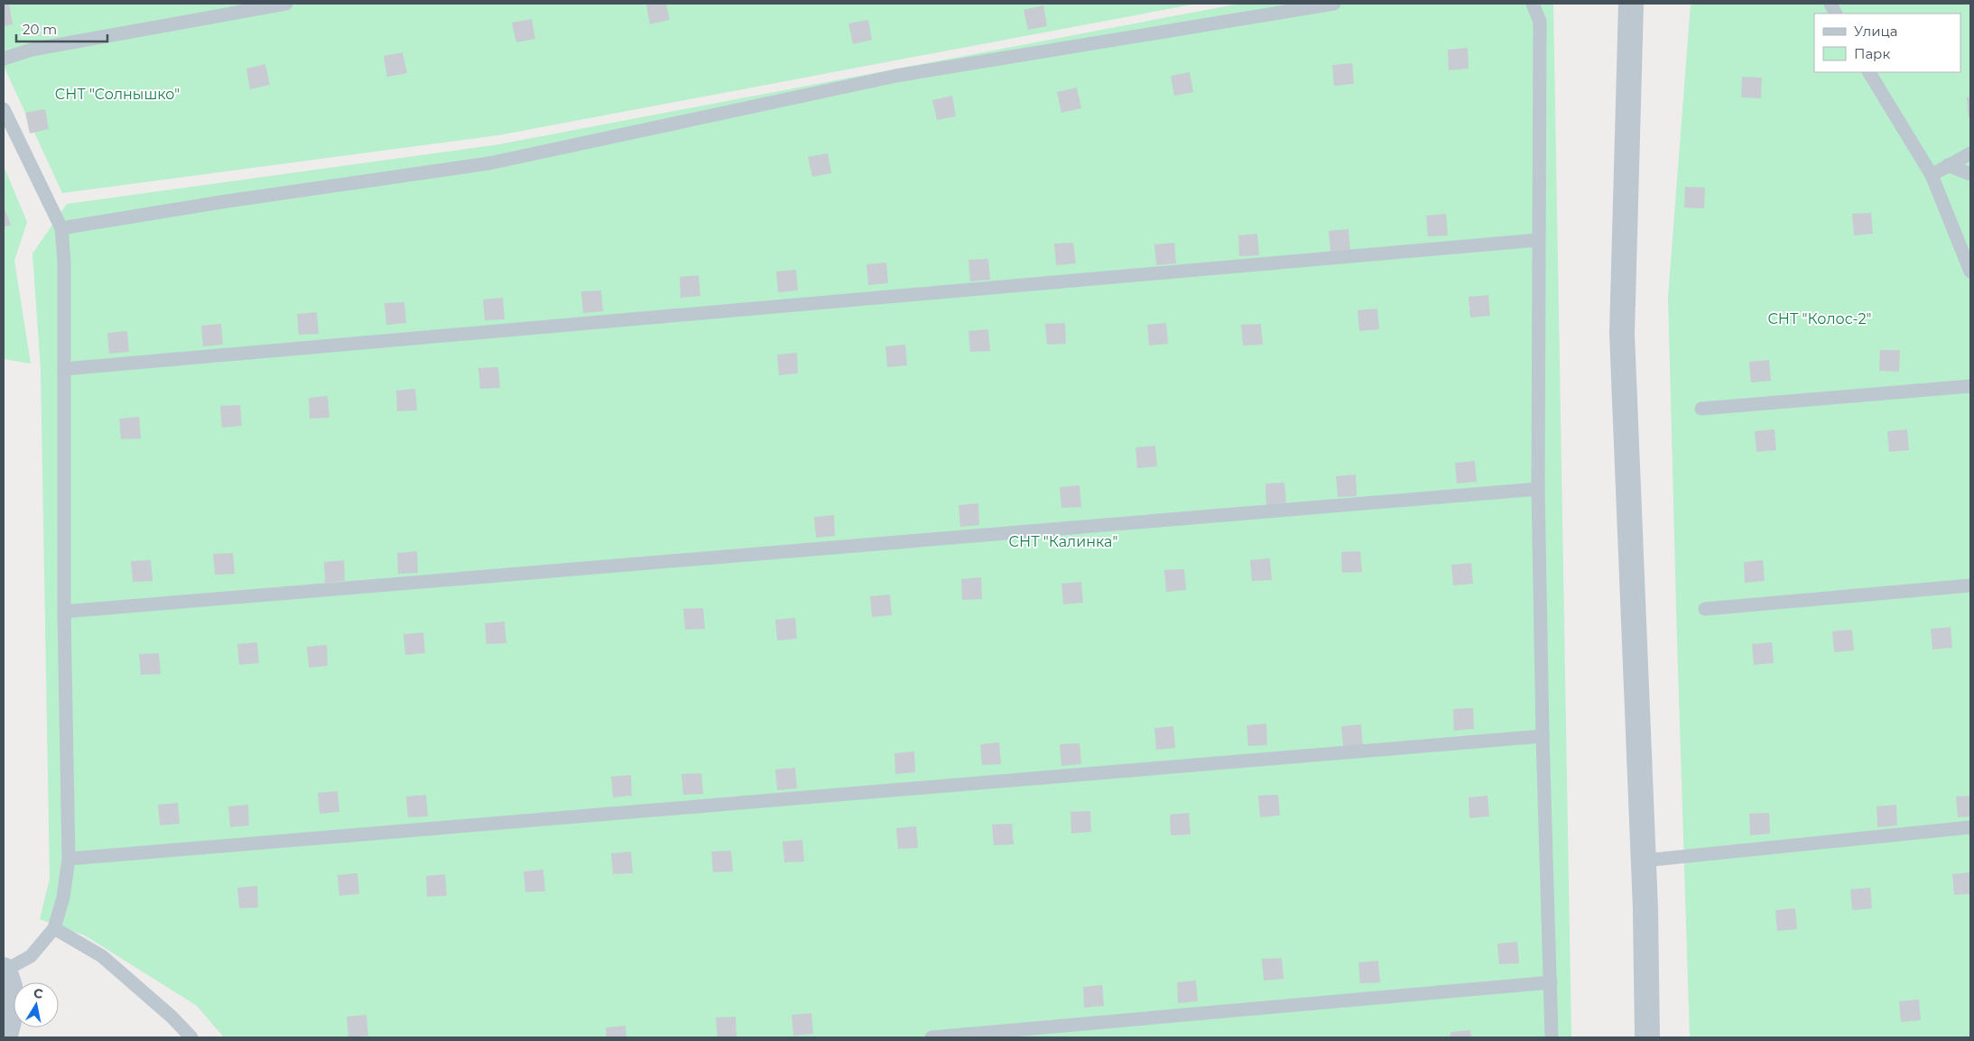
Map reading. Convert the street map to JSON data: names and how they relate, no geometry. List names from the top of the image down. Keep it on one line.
{"parks":["СНТ \"Солнышко\"","СНТ \"Колос-2\"","СНТ \"Калинка\""],"legend":["Улица","Парк"],"scale_bar":"20 m","north":"top"}
